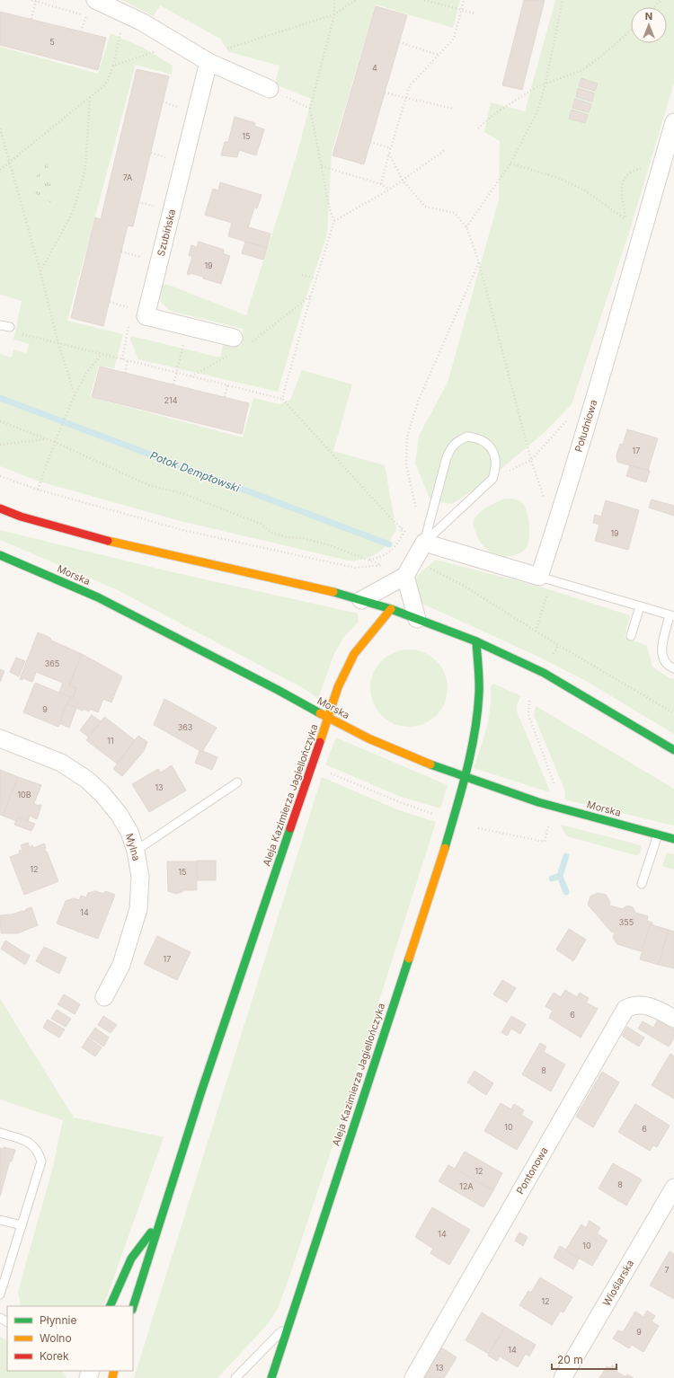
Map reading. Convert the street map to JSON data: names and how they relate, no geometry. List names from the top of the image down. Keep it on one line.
{"streets":{"main road":["Morska","Aleja Kazimierza Jagiellończyka"],"street":["Szubińska","Południowa","Mylna","Pontonowa","Wioślarska"]},"crossings":[["Morska","Aleja Kazimierza Jagiellończyka"]],"water":["Potok Demptowski"],"house_numbers":["5","4","15","7A","19","214","17","19","365","9","363","11","13","10B","12","15","14","355","17","6","8","10","6","12","8","12A","14","10","7","12","9","14","13"],"legend":["Płynnie","Wolno","Korek"],"scale_bar":"20 m","north":"top"}
